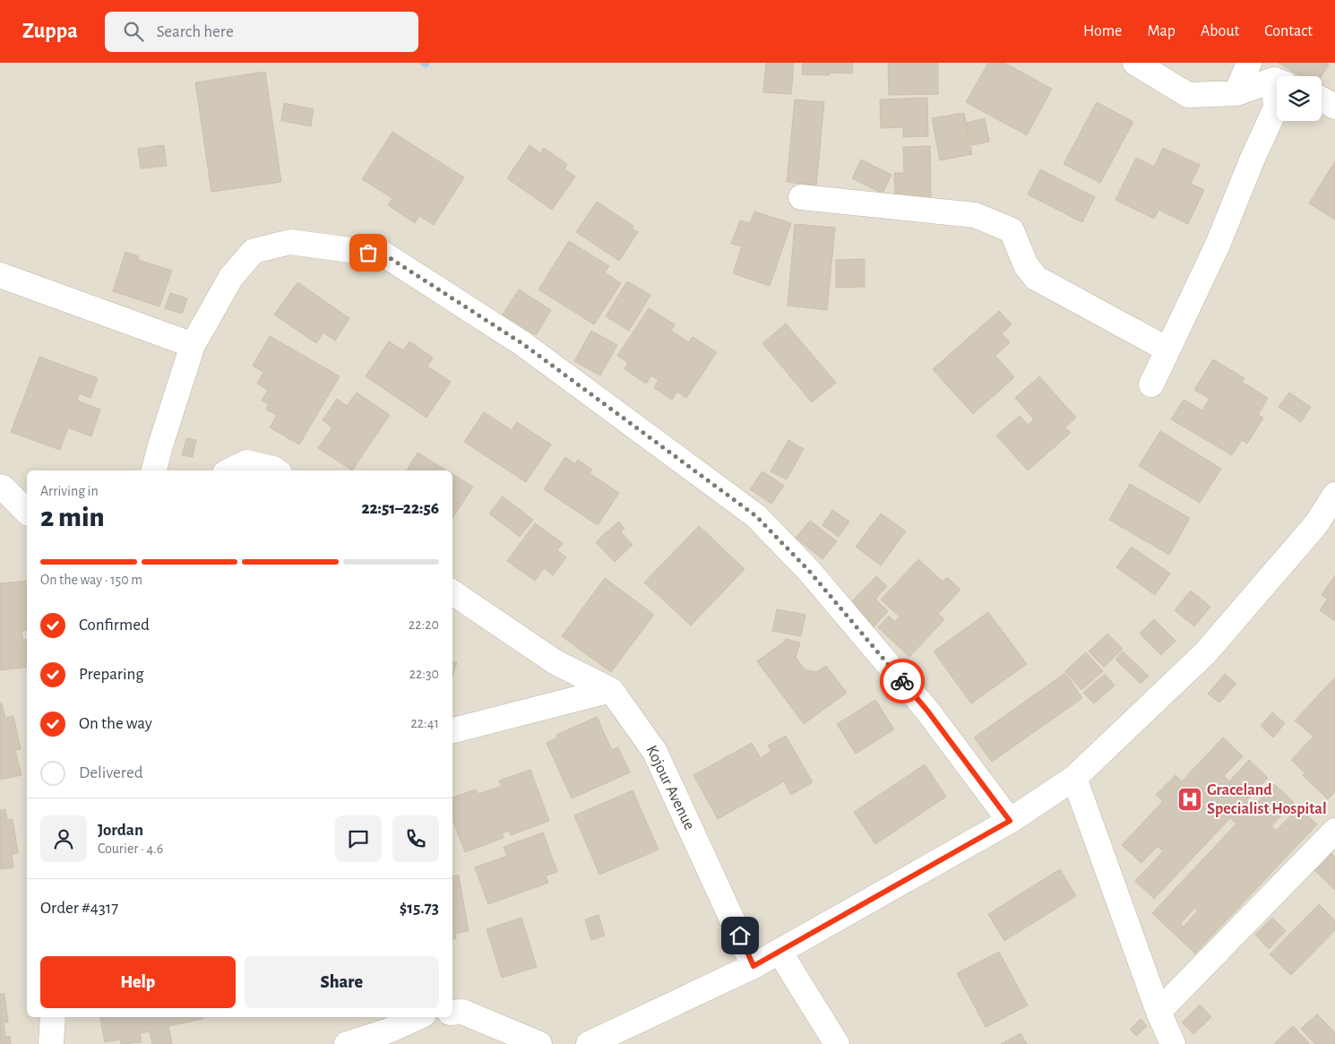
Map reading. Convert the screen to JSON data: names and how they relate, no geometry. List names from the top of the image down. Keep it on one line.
{"streets":{"street":["Kojour Avenue"]},"places":{"hospital":["Graceland Specialist Hospital"]},"page":{"header":"Zuppa","search":"Search here","nav":["Home","Map","About","Contact"],"heading":["2 min","Arriving in","22:51–22:56"],"panel":["Jordan","Courier · 4.6","Order #4317","$15.73"],"bar":"On the way · 150 m","list":[["Confirmed","22:20"],["Preparing","22:30"],["On the way","22:41"],"Delivered"],"buttons":["Help","Share"]}}
